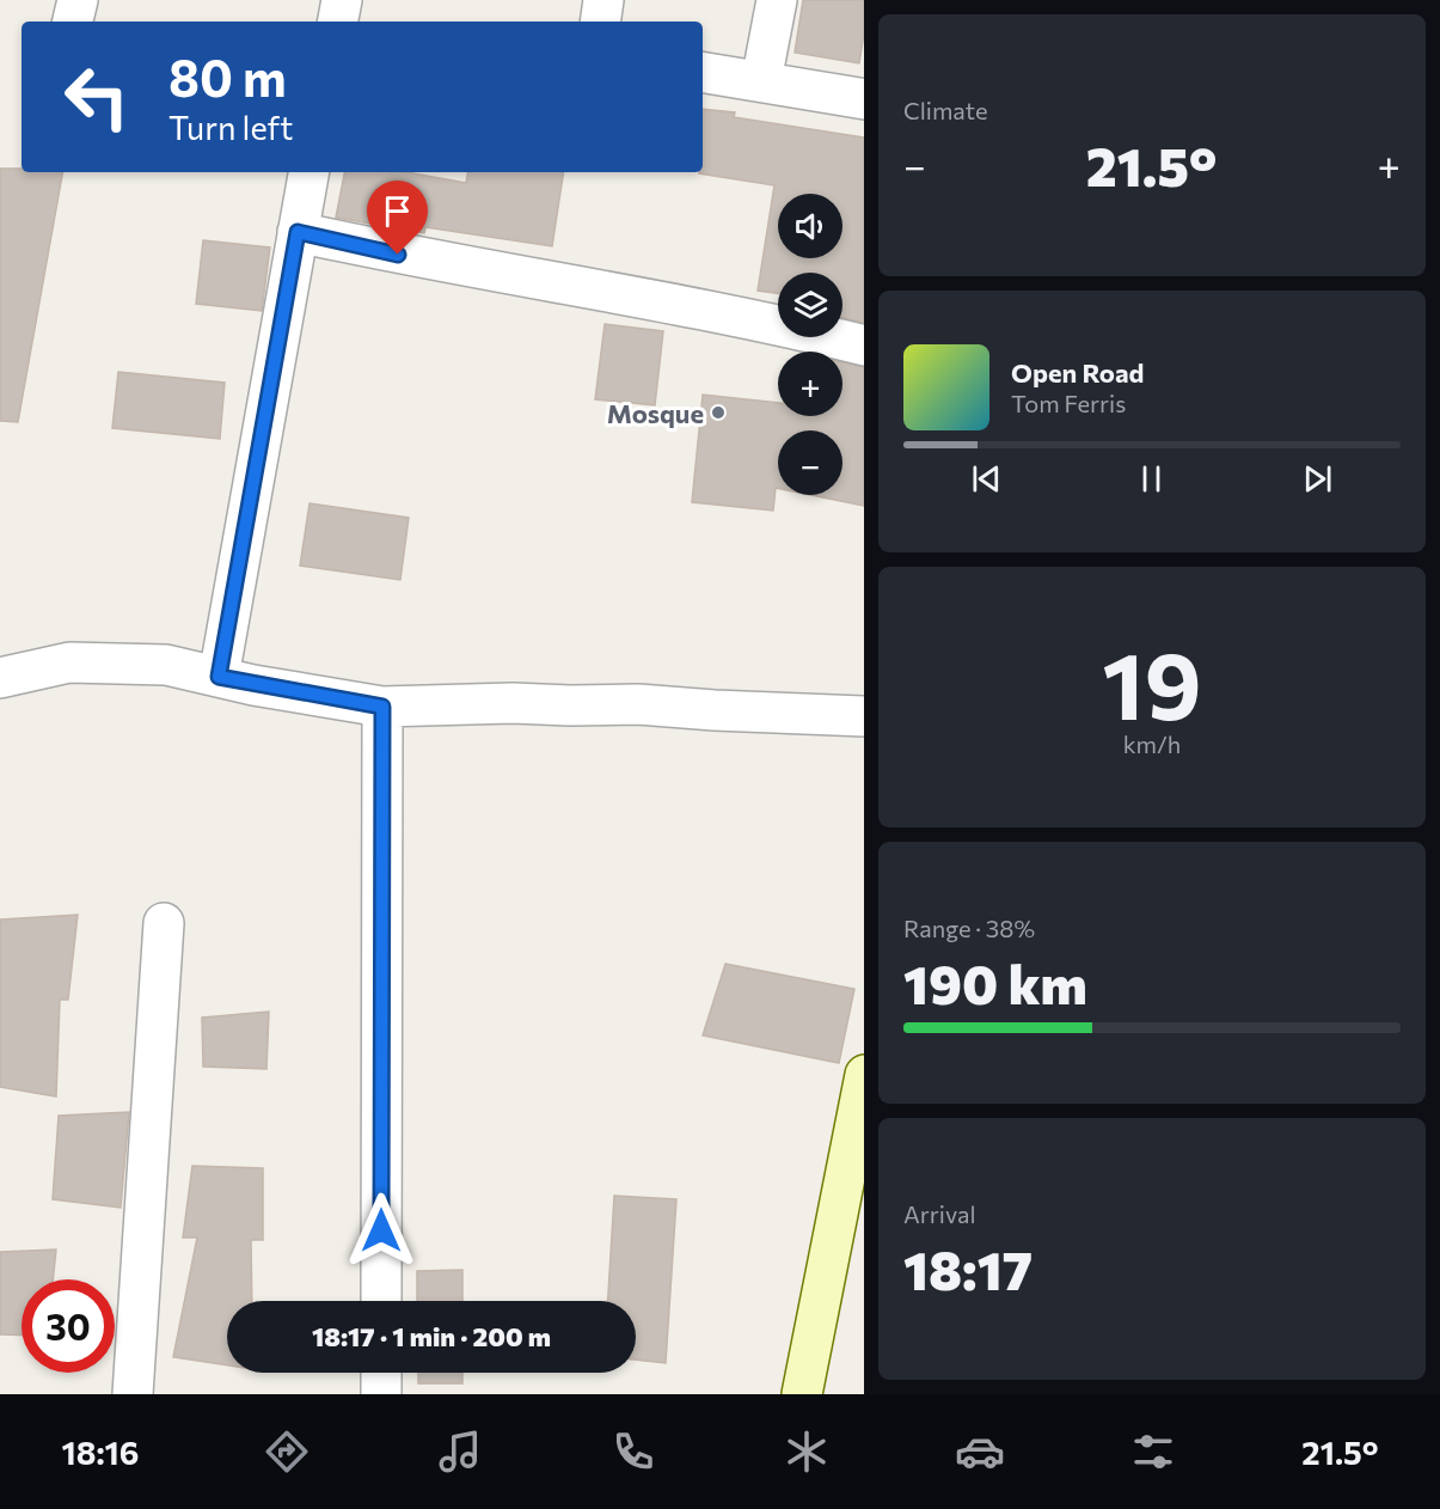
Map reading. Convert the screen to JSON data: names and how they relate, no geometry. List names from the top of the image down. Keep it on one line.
{"places":["Mosque"],"page":{"tile":["Climate",["19","km/h"],["Range · 38%","190 km"],["Arrival","18:17"]],"turn":["80 m","Turn left"],"heat":["−","21.5°","+"],"map_buttons":["+","−"],"song":["Open Road","Tom Ferris"],"limit":"30","trip":"18:17 · 1 min · 200 m","tabs":["18:16","21.5°"]}}
